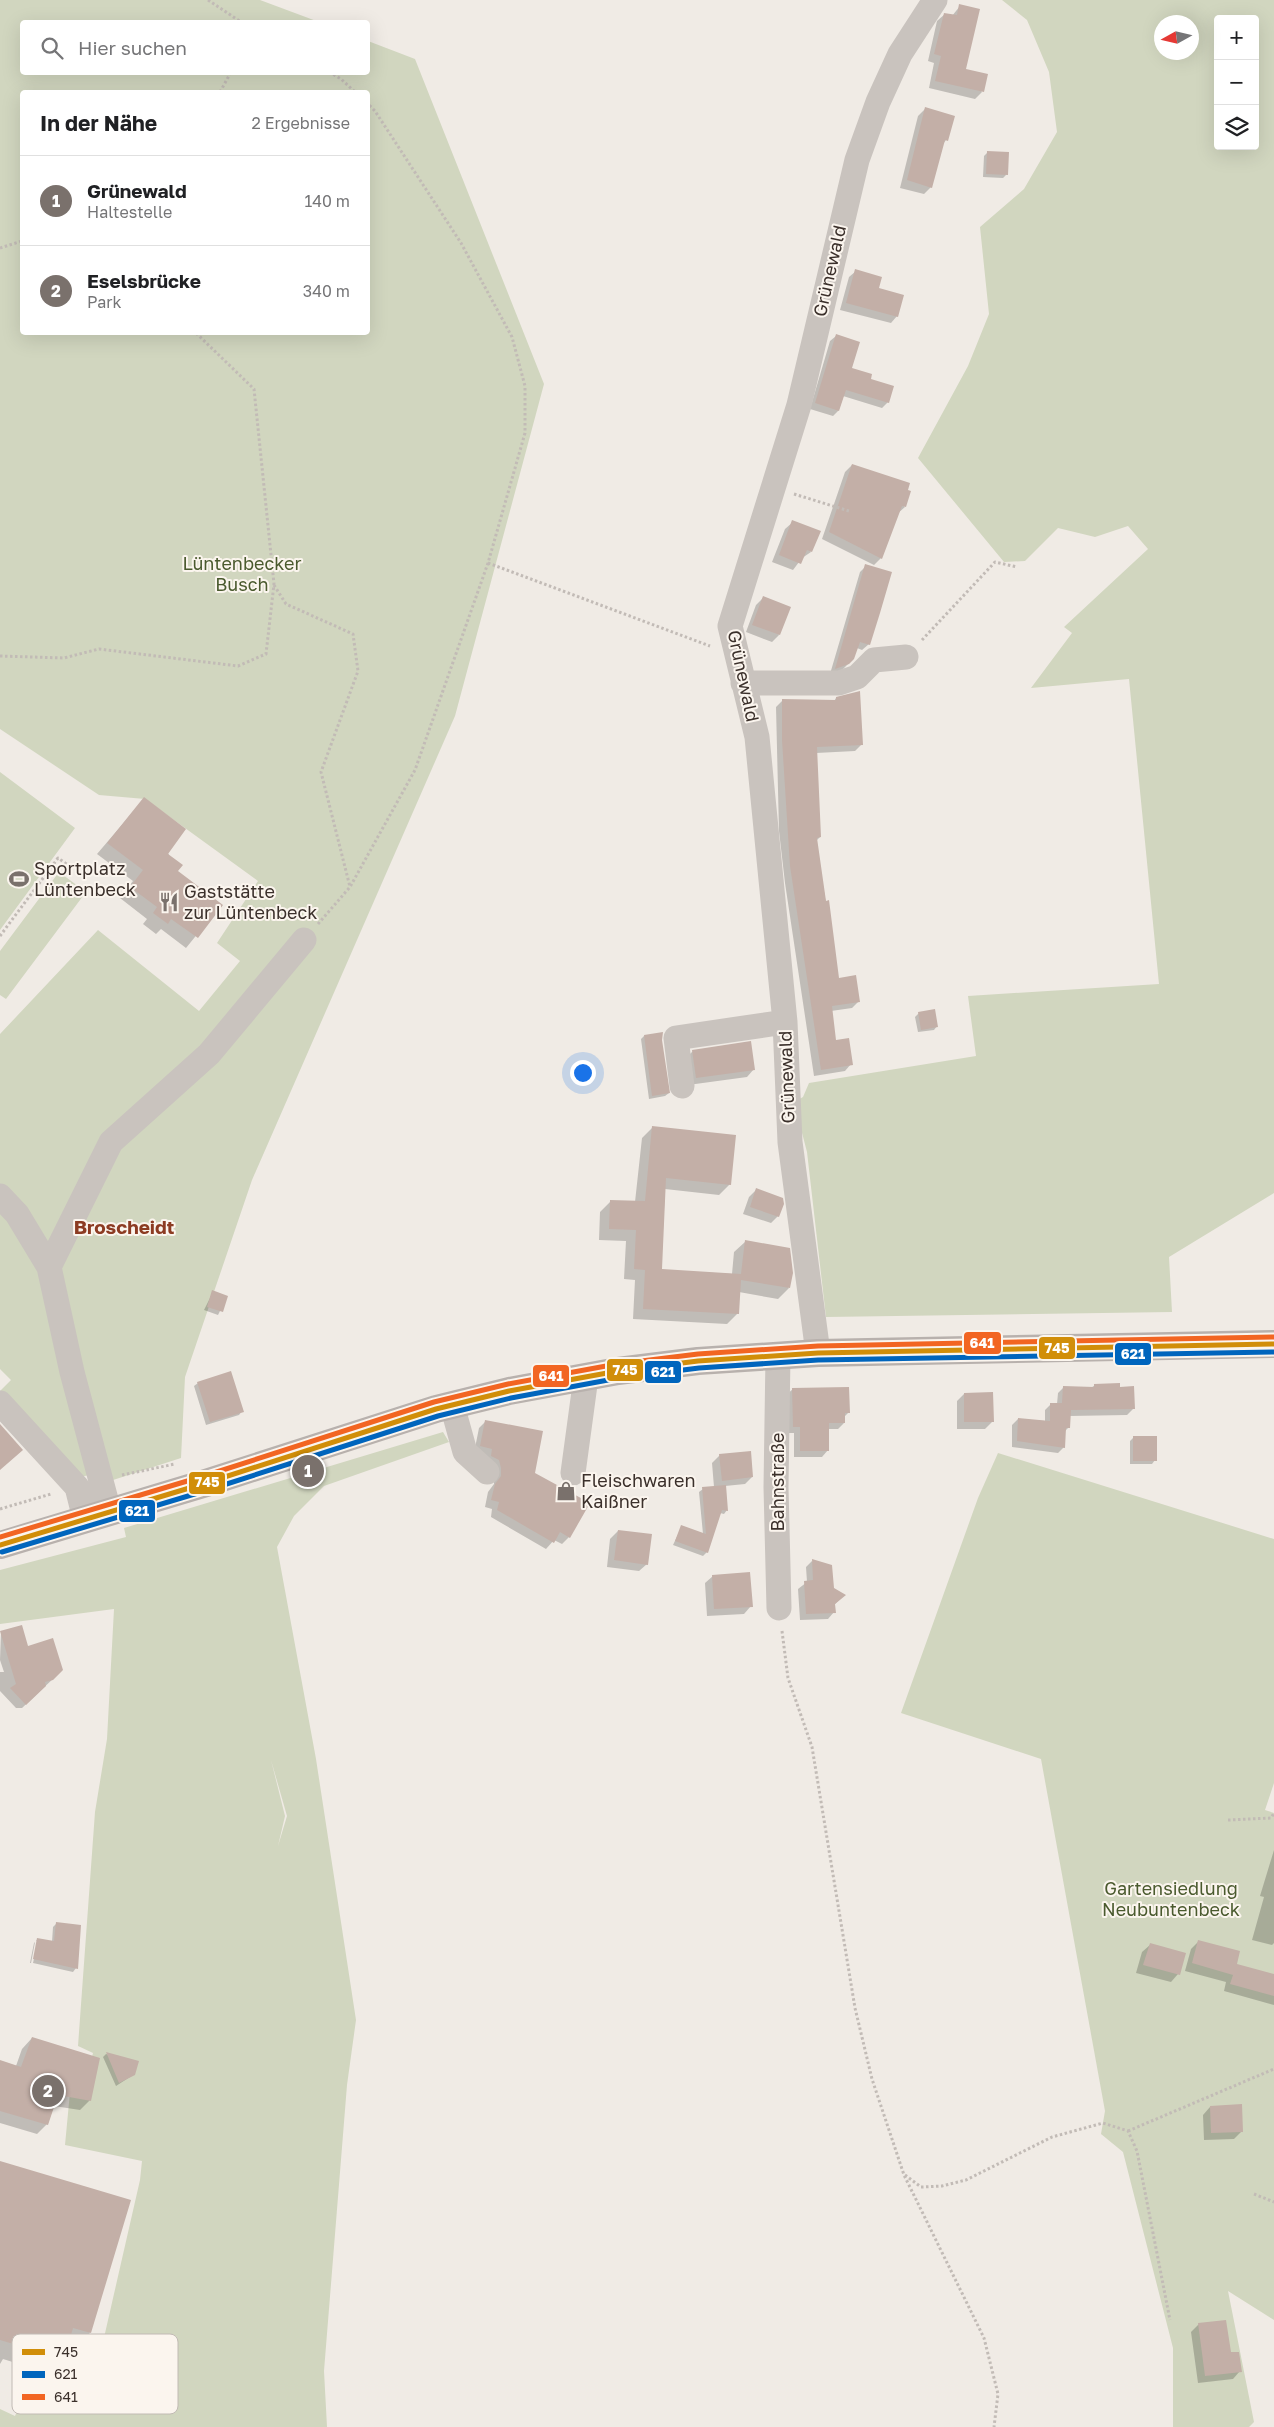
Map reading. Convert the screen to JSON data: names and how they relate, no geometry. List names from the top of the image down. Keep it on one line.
{"streets":{"street":["Grünewald","Bahnstraße"]},"districts":["Broscheidt"],"parks":["Lüntenbecker Busch","Gartensiedlung Neubuntenbeck"],"places":{"sports":["Sportplatz Lüntenbeck"],"restaurant":["Gaststätte zur Lüntenbeck"],"shop":["Fleischwaren Kaißner"]},"lines":["transit line 641","transit line 745","transit line 621"],"legend":["745","621","641"],"north":"left","page":{"map_buttons":["+","−"],"search":"Hier suchen","heading":["In der Nähe","2 Ergebnisse"],"list":[{"mark":"1","name":"Grünewald","note":"Haltestelle","value":"140 m"},{"mark":"2","name":"Eselsbrücke","note":"Park","value":"340 m"}],"pins":["1","2"]}}
